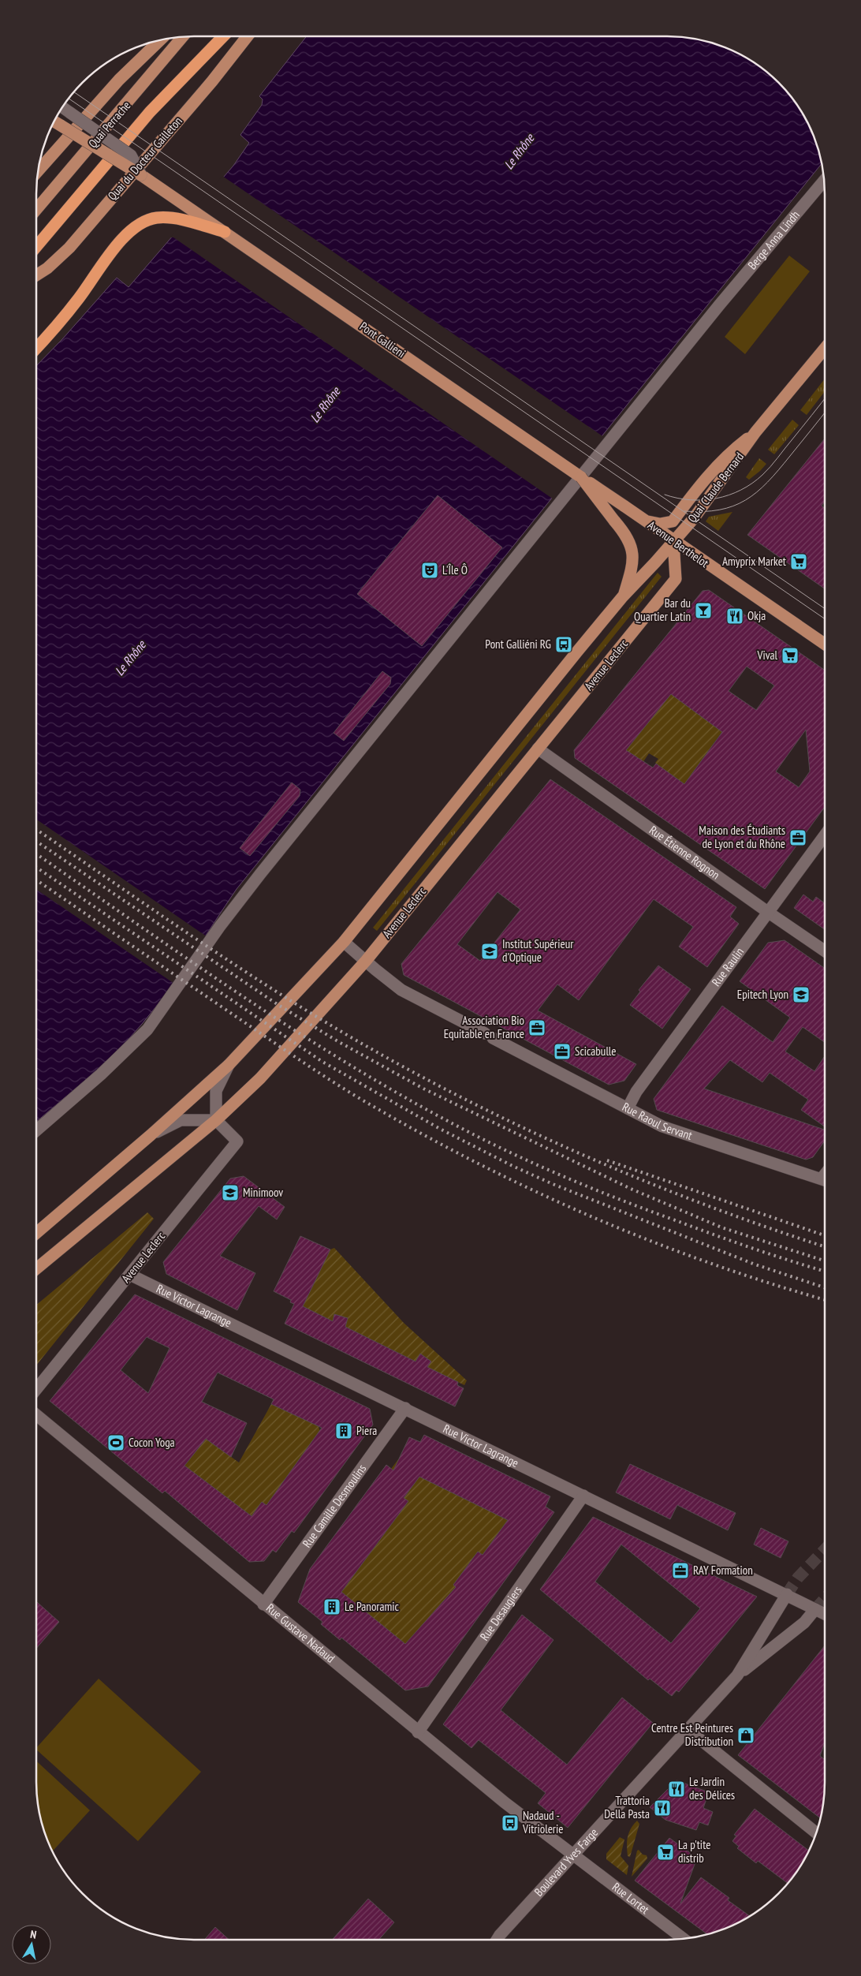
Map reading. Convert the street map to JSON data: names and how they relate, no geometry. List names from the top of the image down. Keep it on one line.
{"streets":{"main road":["Quai Perrache","Quai du Docteur Gailleton","Pont Gallieni","Quai Claude Bernard","Avenue Berthelot","Avenue Leclerc"],"street":["Berge Anna Lindh","Rue Étienne Rognon","Rue Raulin","Rue Raoul Servant","Rue Victor Lagrange","Rue Camille Desmoulins","Rue Desaugiers","Rue Gustave Nadaud","Boulevard Yves Farge","Rue Lortet"]},"crossings":[["Pont Gallieni","Avenue Berthelot"],["Quai Claude Bernard","Avenue Berthelot"],["Quai Claude Bernard","Avenue Leclerc"],["Avenue Berthelot","Avenue Leclerc"],["Avenue Leclerc","Rue Étienne Rognon"],["Avenue Leclerc","Rue Raoul Servant"],["Avenue Leclerc","Rue Victor Lagrange"],["Rue Étienne Rognon","Rue Raulin"],["Rue Raulin","Rue Raoul Servant"],["Rue Victor Lagrange","Rue Camille Desmoulins"],["Rue Victor Lagrange","Rue Desaugiers"],["Rue Victor Lagrange","Boulevard Yves Farge"],["Rue Camille Desmoulins","Rue Gustave Nadaud"],["Rue Desaugiers","Rue Gustave Nadaud"],["Rue Gustave Nadaud","Boulevard Yves Farge"],["Rue Gustave Nadaud","Rue Lortet"],["Boulevard Yves Farge","Rue Lortet"]],"water":["Le Rhône"],"places":{"supermarket":["Amyprix Market","Vival","La p'tite distrib"],"theatre":["L'Île Ô"],"bar":["Bar du Quartier Latin"],"restaurant":["Okja","Le Jardin des Délices","Trattoria Della Pasta"],"bus stop":["Pont Galliéni RG","Nadaud - Vitriolerie"],"office":["Maison des Étudiants de Lyon et du Rhône","Association Bio Equitable en France","Scicabulle","RAY Formation"],"school or university":["Institut Supérieur d'Optique","Epitech Lyon","Minimoov"],"building":["Piera","Le Panoramic"],"sports":["Cocon Yoga"],"shop":["Centre Est Peintures Distribution"]},"north":"top"}
